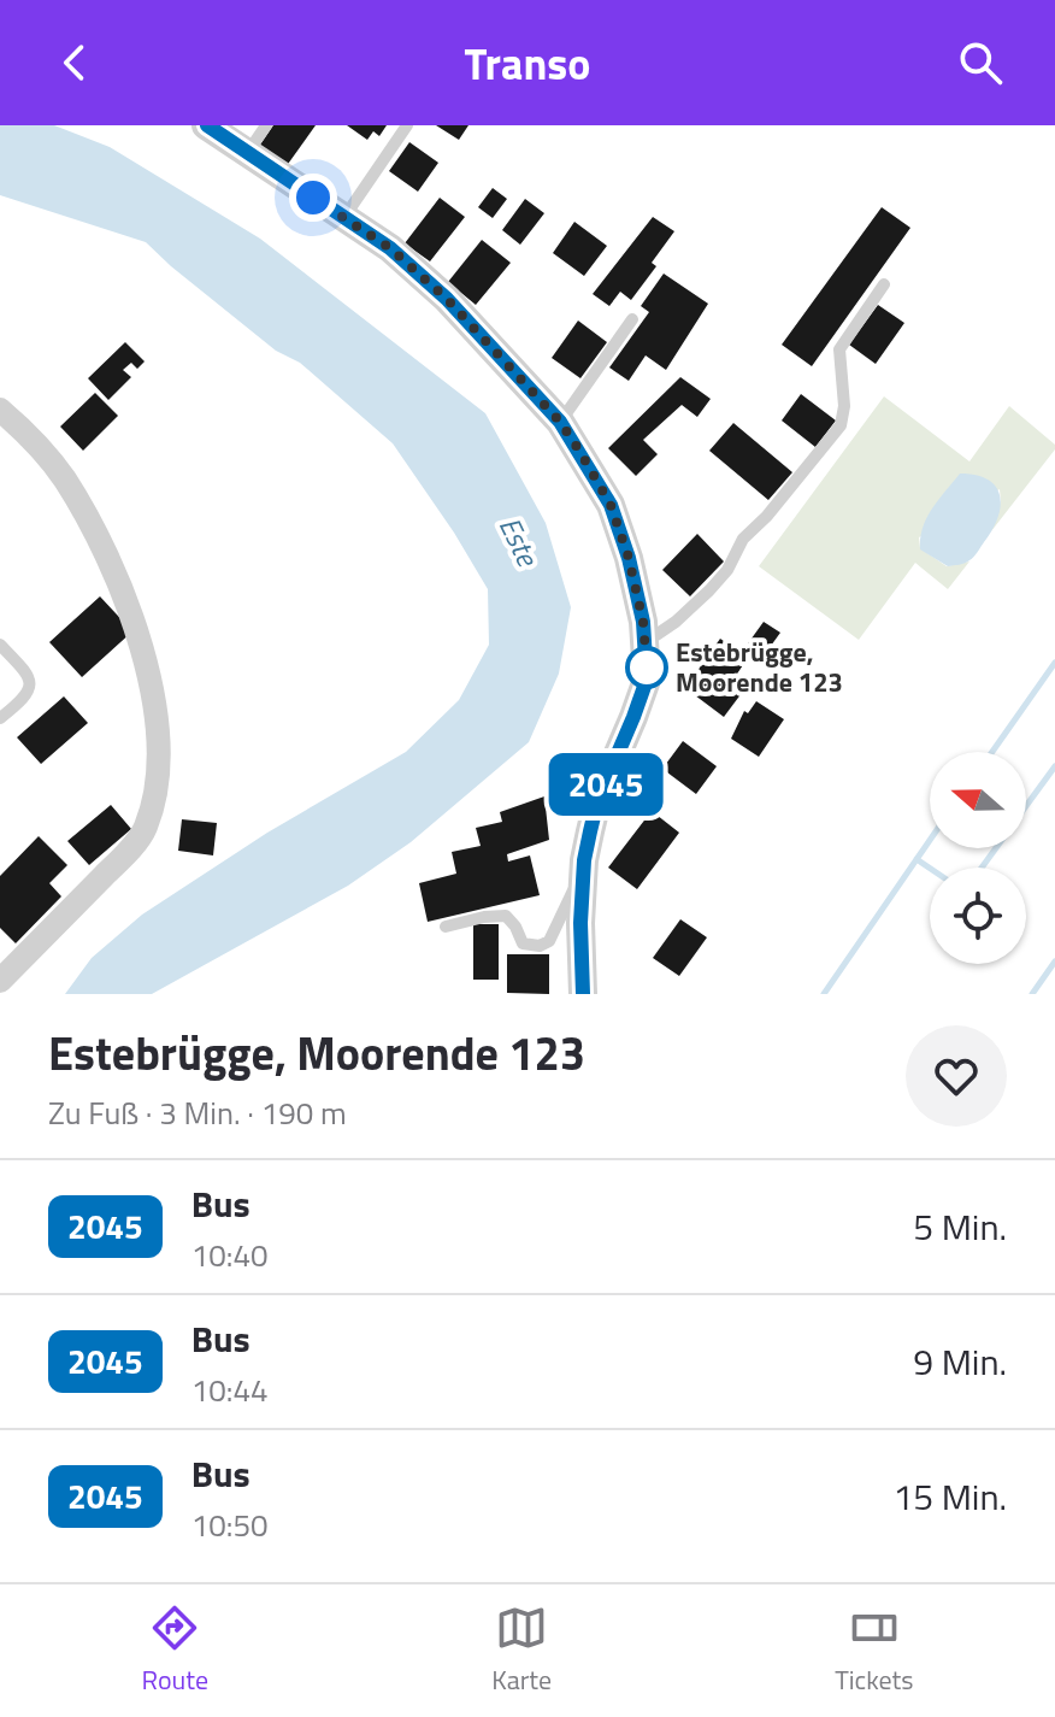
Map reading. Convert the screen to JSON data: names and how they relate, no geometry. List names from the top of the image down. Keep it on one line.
{"water":["Este"],"places":["Estebrügge, Moorende 123"],"lines":["bus line 2045"],"north":"left","page":{"header":"Transo","on_map":"2045","heading":["Estebrügge, Moorende 123","Zu Fuß · 3 Min. · 190 m"],"list":[{"mark":"2045","name":"Bus","note":"10:40","value":"5 Min."},{"mark":"2045","name":"Bus","note":"10:44","value":"9 Min."},{"mark":"2045","name":"Bus","note":"10:50","value":"15 Min."}],"tabs":["Route","Karte","Tickets"]}}
